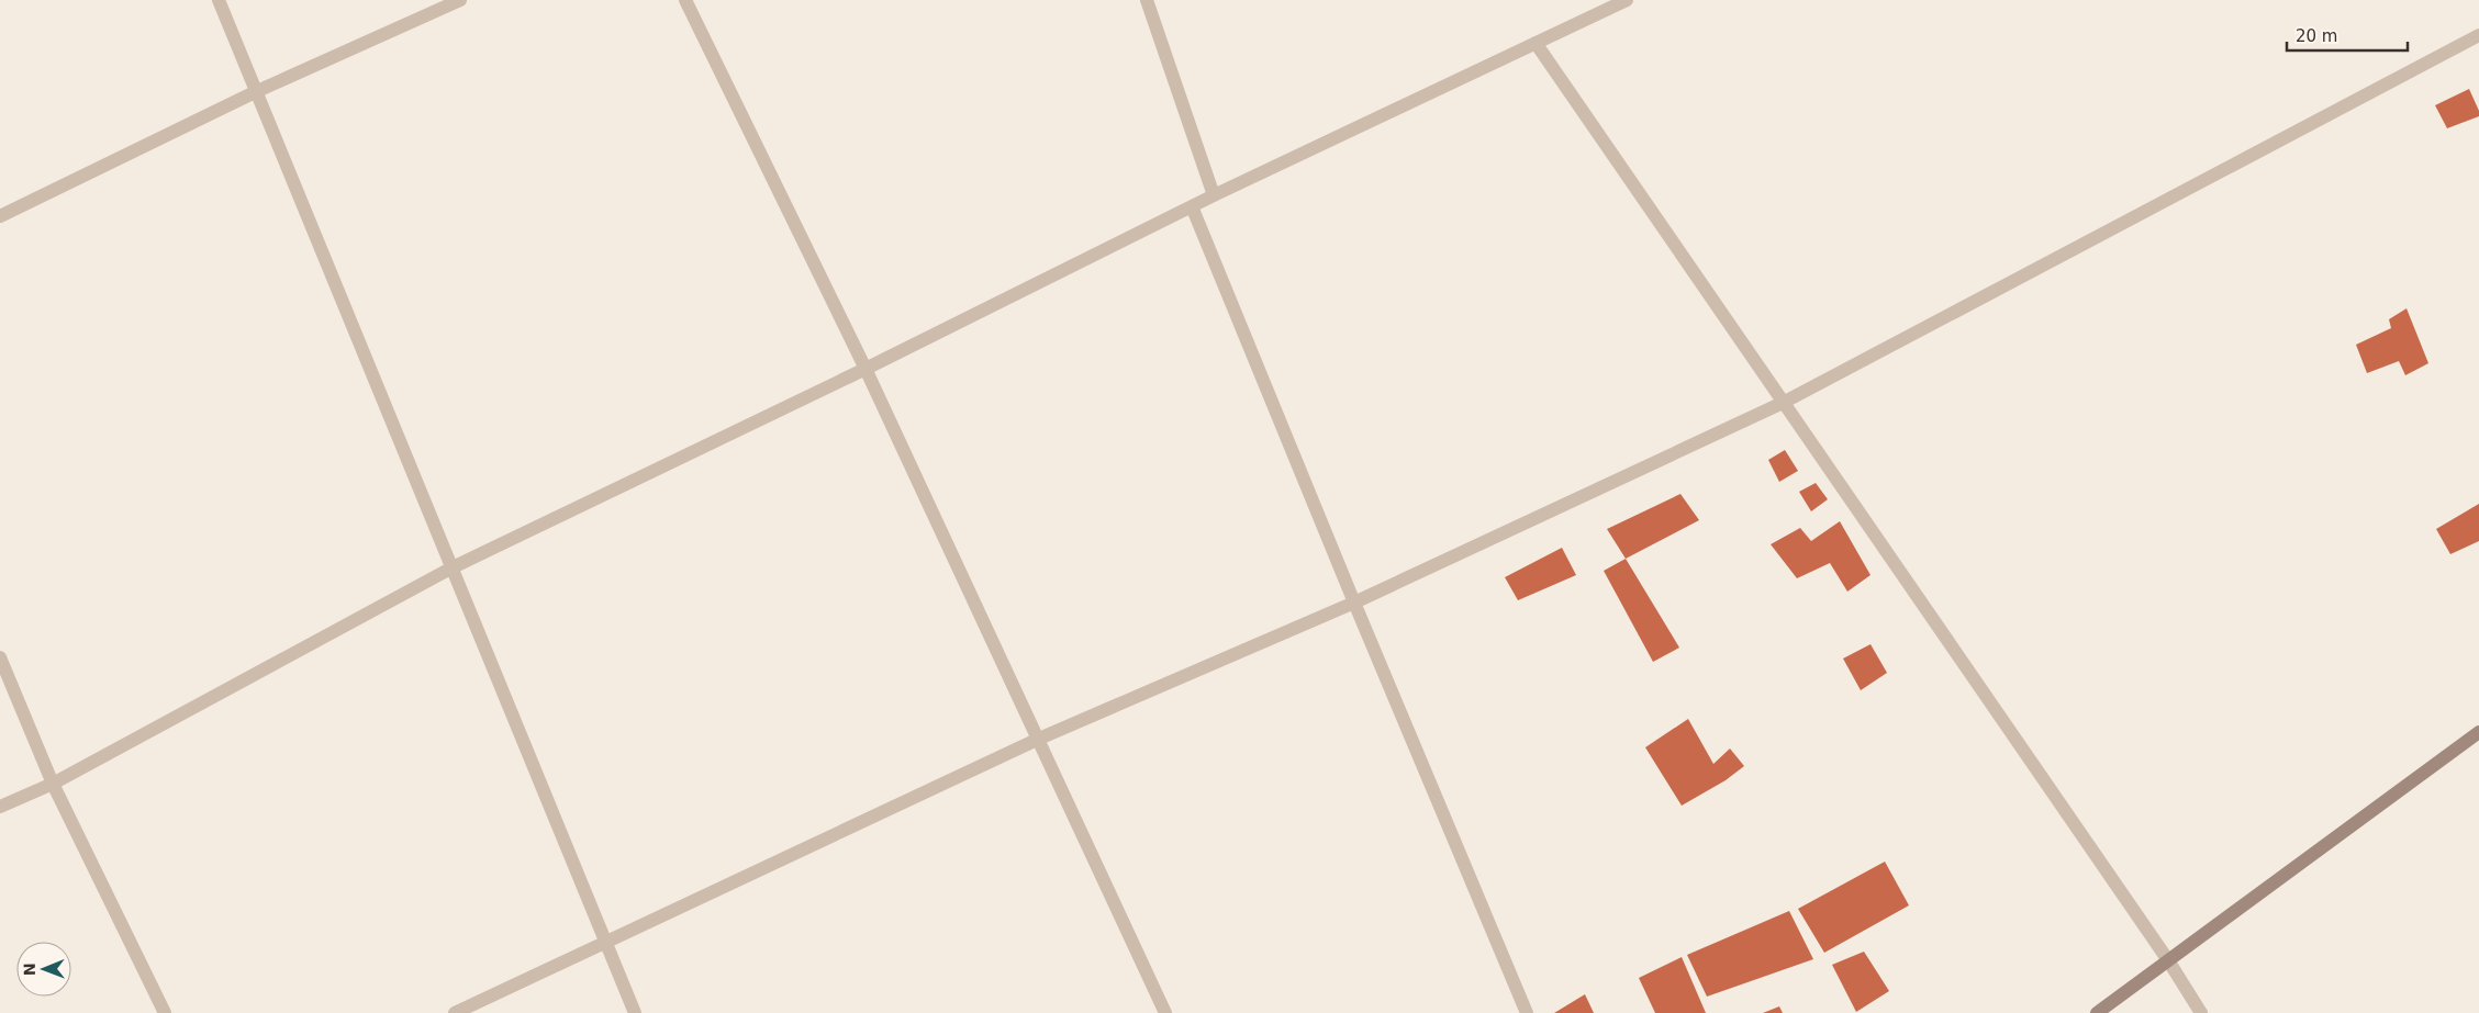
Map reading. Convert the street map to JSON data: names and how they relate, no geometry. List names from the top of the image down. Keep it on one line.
{"scale_bar":"20 m","north":"left"}
